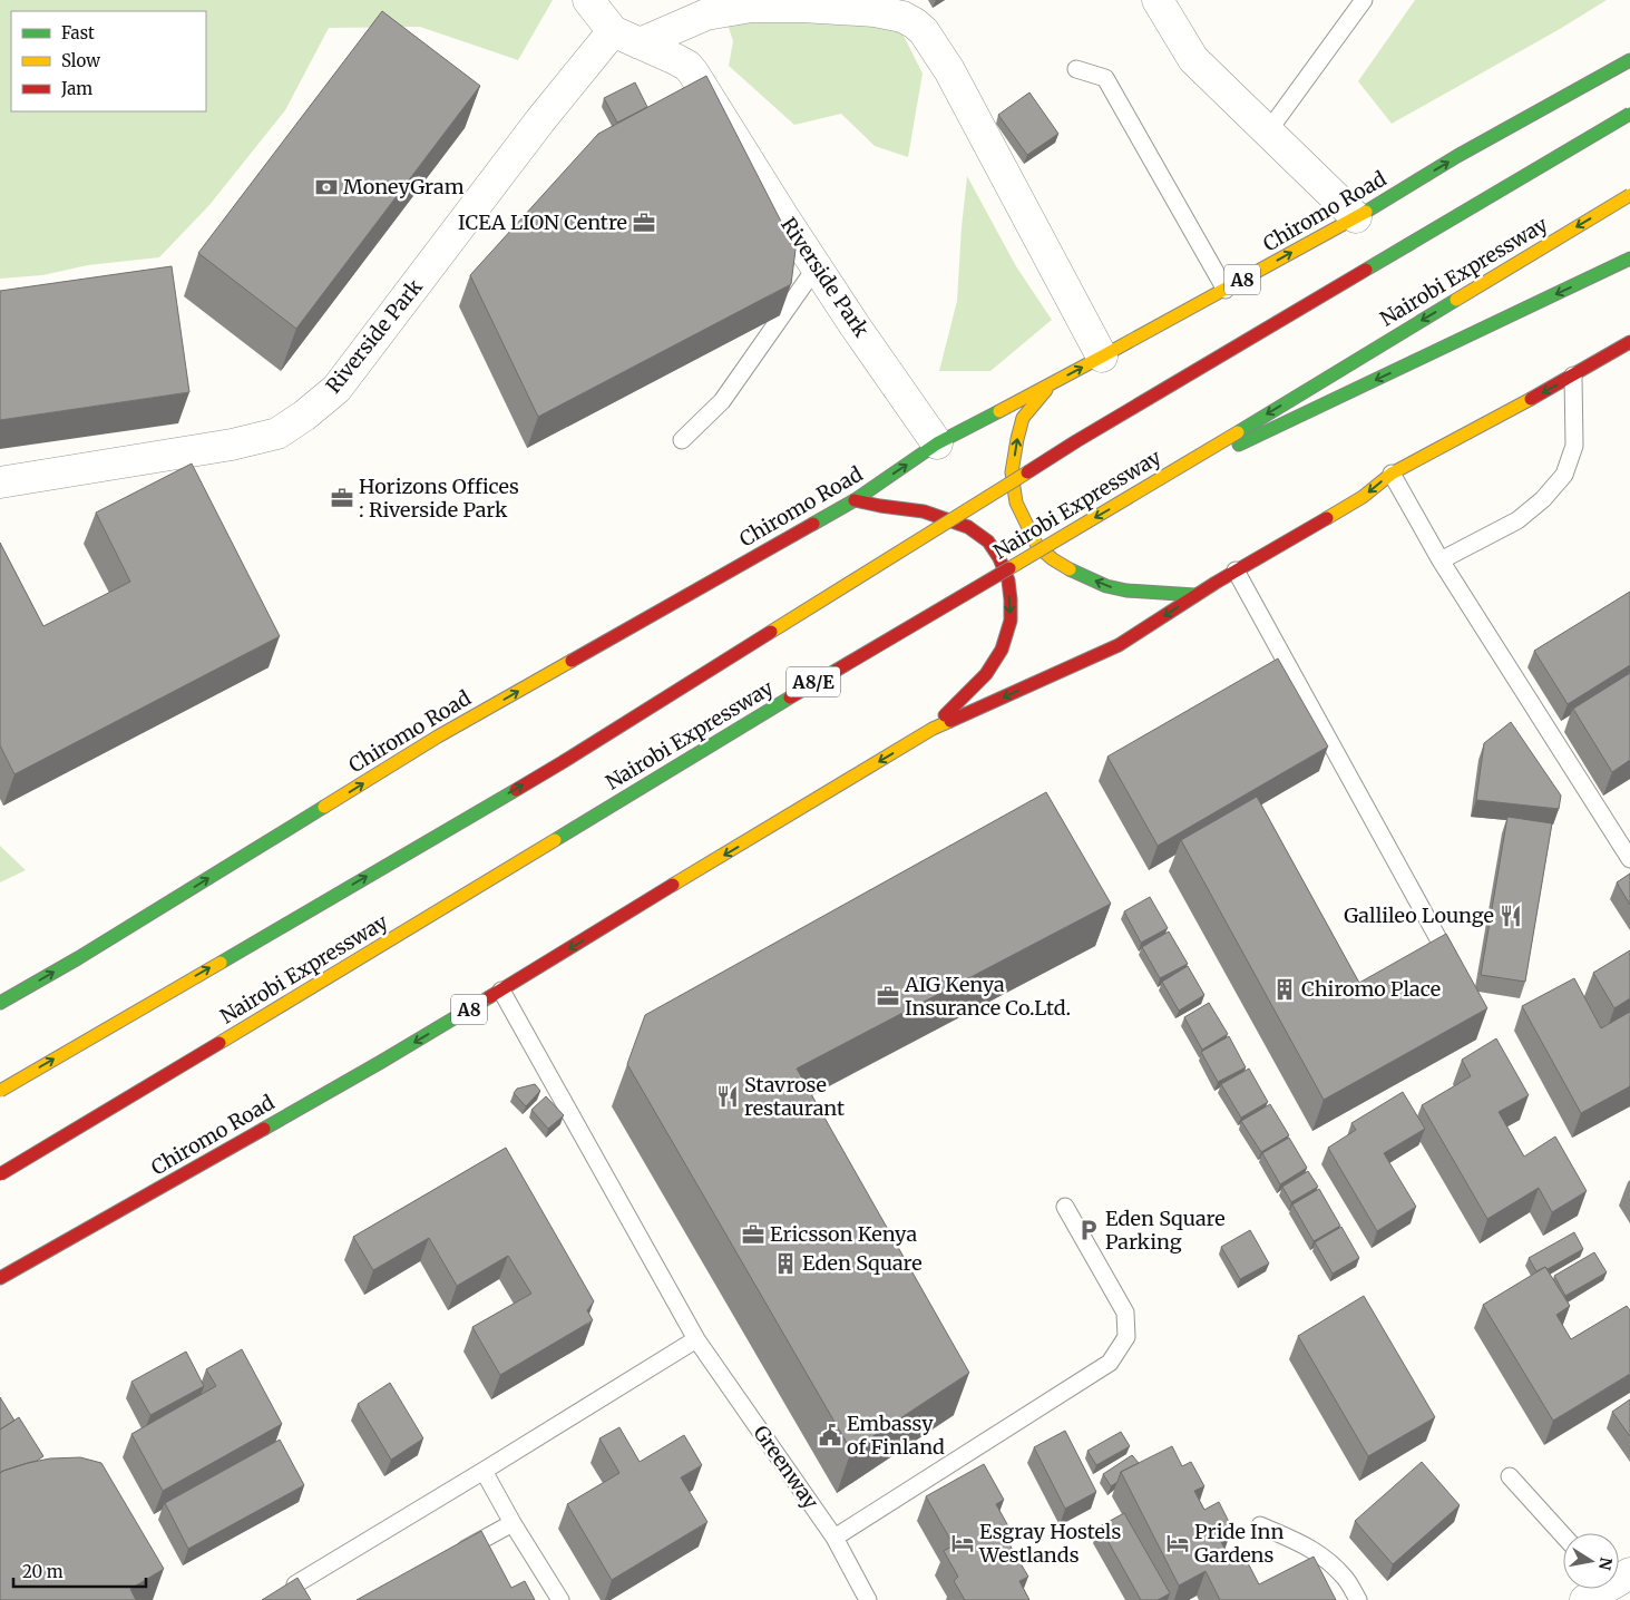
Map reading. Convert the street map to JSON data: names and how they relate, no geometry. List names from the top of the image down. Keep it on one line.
{"streets":{"highway":["Chiromo Road","Nairobi Expressway","A8","A8/E"],"street":["Riverside Park"],"lane":["Greenway"]},"crossings":[["Chiromo Road","Riverside Park"],["Chiromo Road","Greenway"]],"places":{"bank":["MoneyGram"],"office":["ICEA LION Centre","Horizons Offices : Riverside Park","AIG Kenya Insurance Co.Ltd.","Ericsson Kenya"],"restaurant":["Gallileo Lounge","Stavrose restaurant"],"building":["Chiromo Place","Eden Square"],"parking":["Eden Square Parking"],"public building":["Embassy of Finland"],"hotel":["Esgray Hostels Westlands","Pride Inn Gardens"]},"legend":["Fast","Slow","Jam"],"scale_bar":"20 m","north":"right"}
